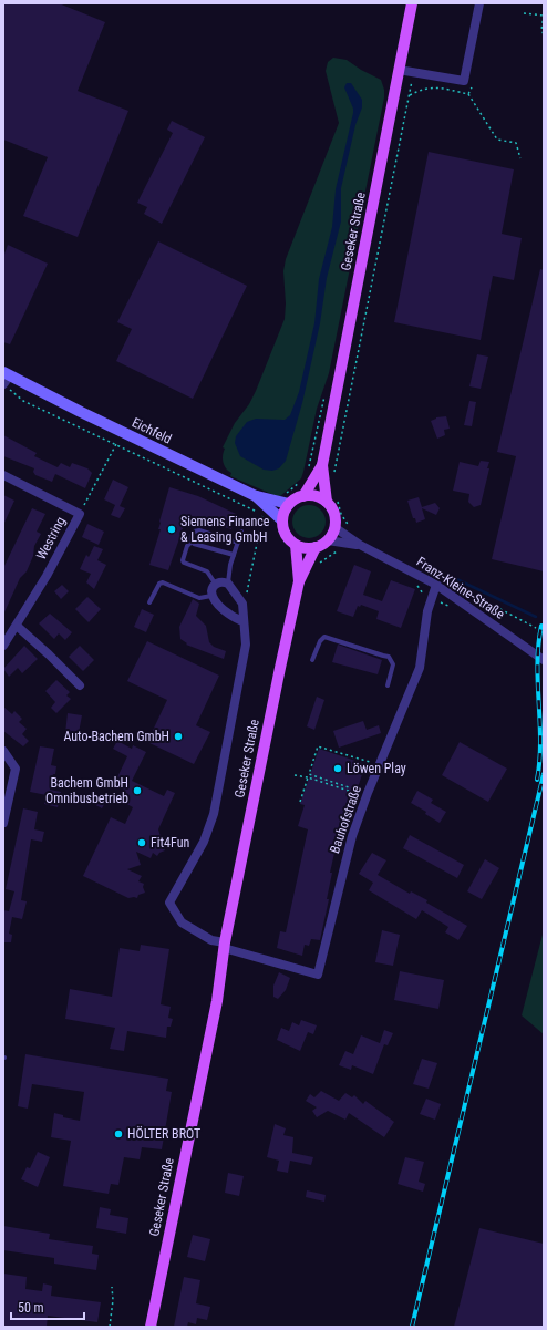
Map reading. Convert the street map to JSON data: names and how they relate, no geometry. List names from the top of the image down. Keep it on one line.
{"streets":{"main road":["Geseker Straße","Eichfeld"],"street":["Westring","Franz-Kleine-Straße","Bauhofstraße"]},"crossings":[["Geseker Straße","Eichfeld"],["Geseker Straße","Franz-Kleine-Straße"],["Geseker Straße","Bauhofstraße"],["Eichfeld","Franz-Kleine-Straße"],["Franz-Kleine-Straße","Bauhofstraße"]],"places":["Siemens Finance & Leasing GmbH","Auto-Bachem GmbH","Löwen Play","Bachem GmbH Omnibusbetrieb","Fit4Fun","HÖLTER BROT"],"scale_bar":"50 m"}
